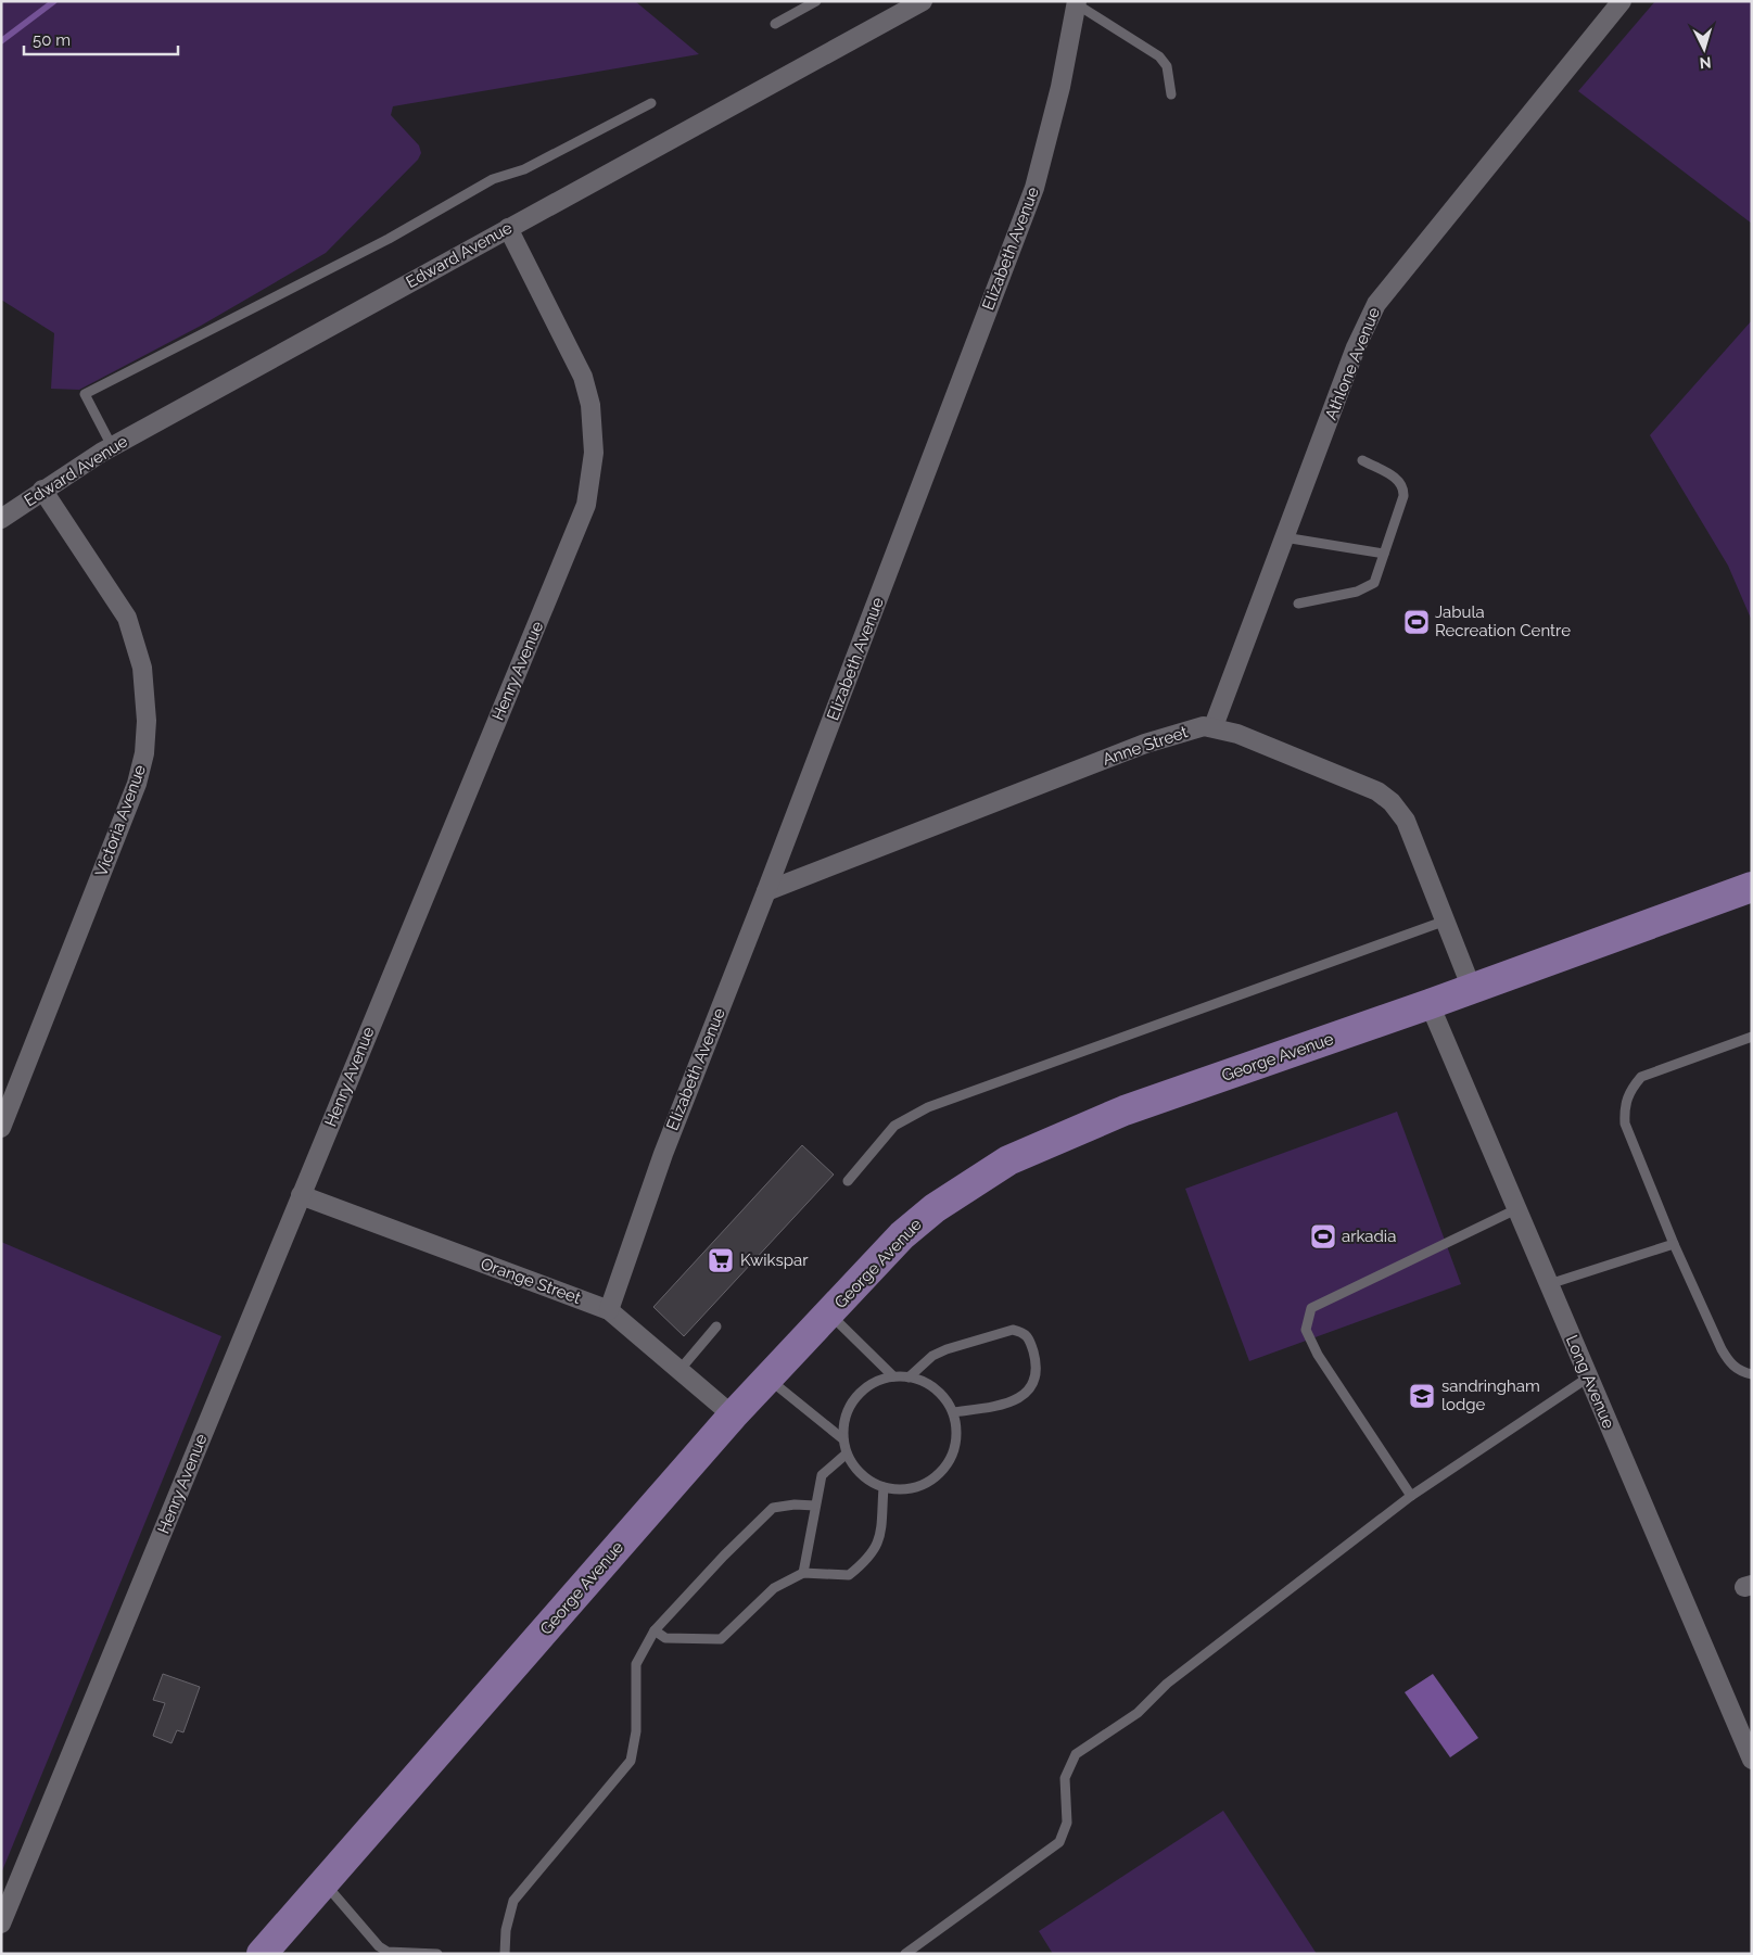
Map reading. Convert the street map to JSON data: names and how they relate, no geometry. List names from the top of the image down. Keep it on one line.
{"streets":{"main road":["George Avenue"],"street":["Elizabeth Avenue","Edward Avenue","Athlone Avenue","Henry Avenue","Anne Street","Victoria Avenue","Orange Street","Long Avenue"]},"crossings":[["Elizabeth Avenue","Anne Street"],["Elizabeth Avenue","Orange Street"],["Edward Avenue","Henry Avenue"],["Edward Avenue","Victoria Avenue"],["Athlone Avenue","Anne Street"],["Henry Avenue","Orange Street"],["Anne Street","George Avenue"],["George Avenue","Orange Street"],["George Avenue","Long Avenue"]],"places":{"sports":["Jabula Recreation Centre","arkadia"],"supermarket":["Kwikspar"],"school or university":["sandringham lodge"]},"scale_bar":"50 m","north":"bottom"}
